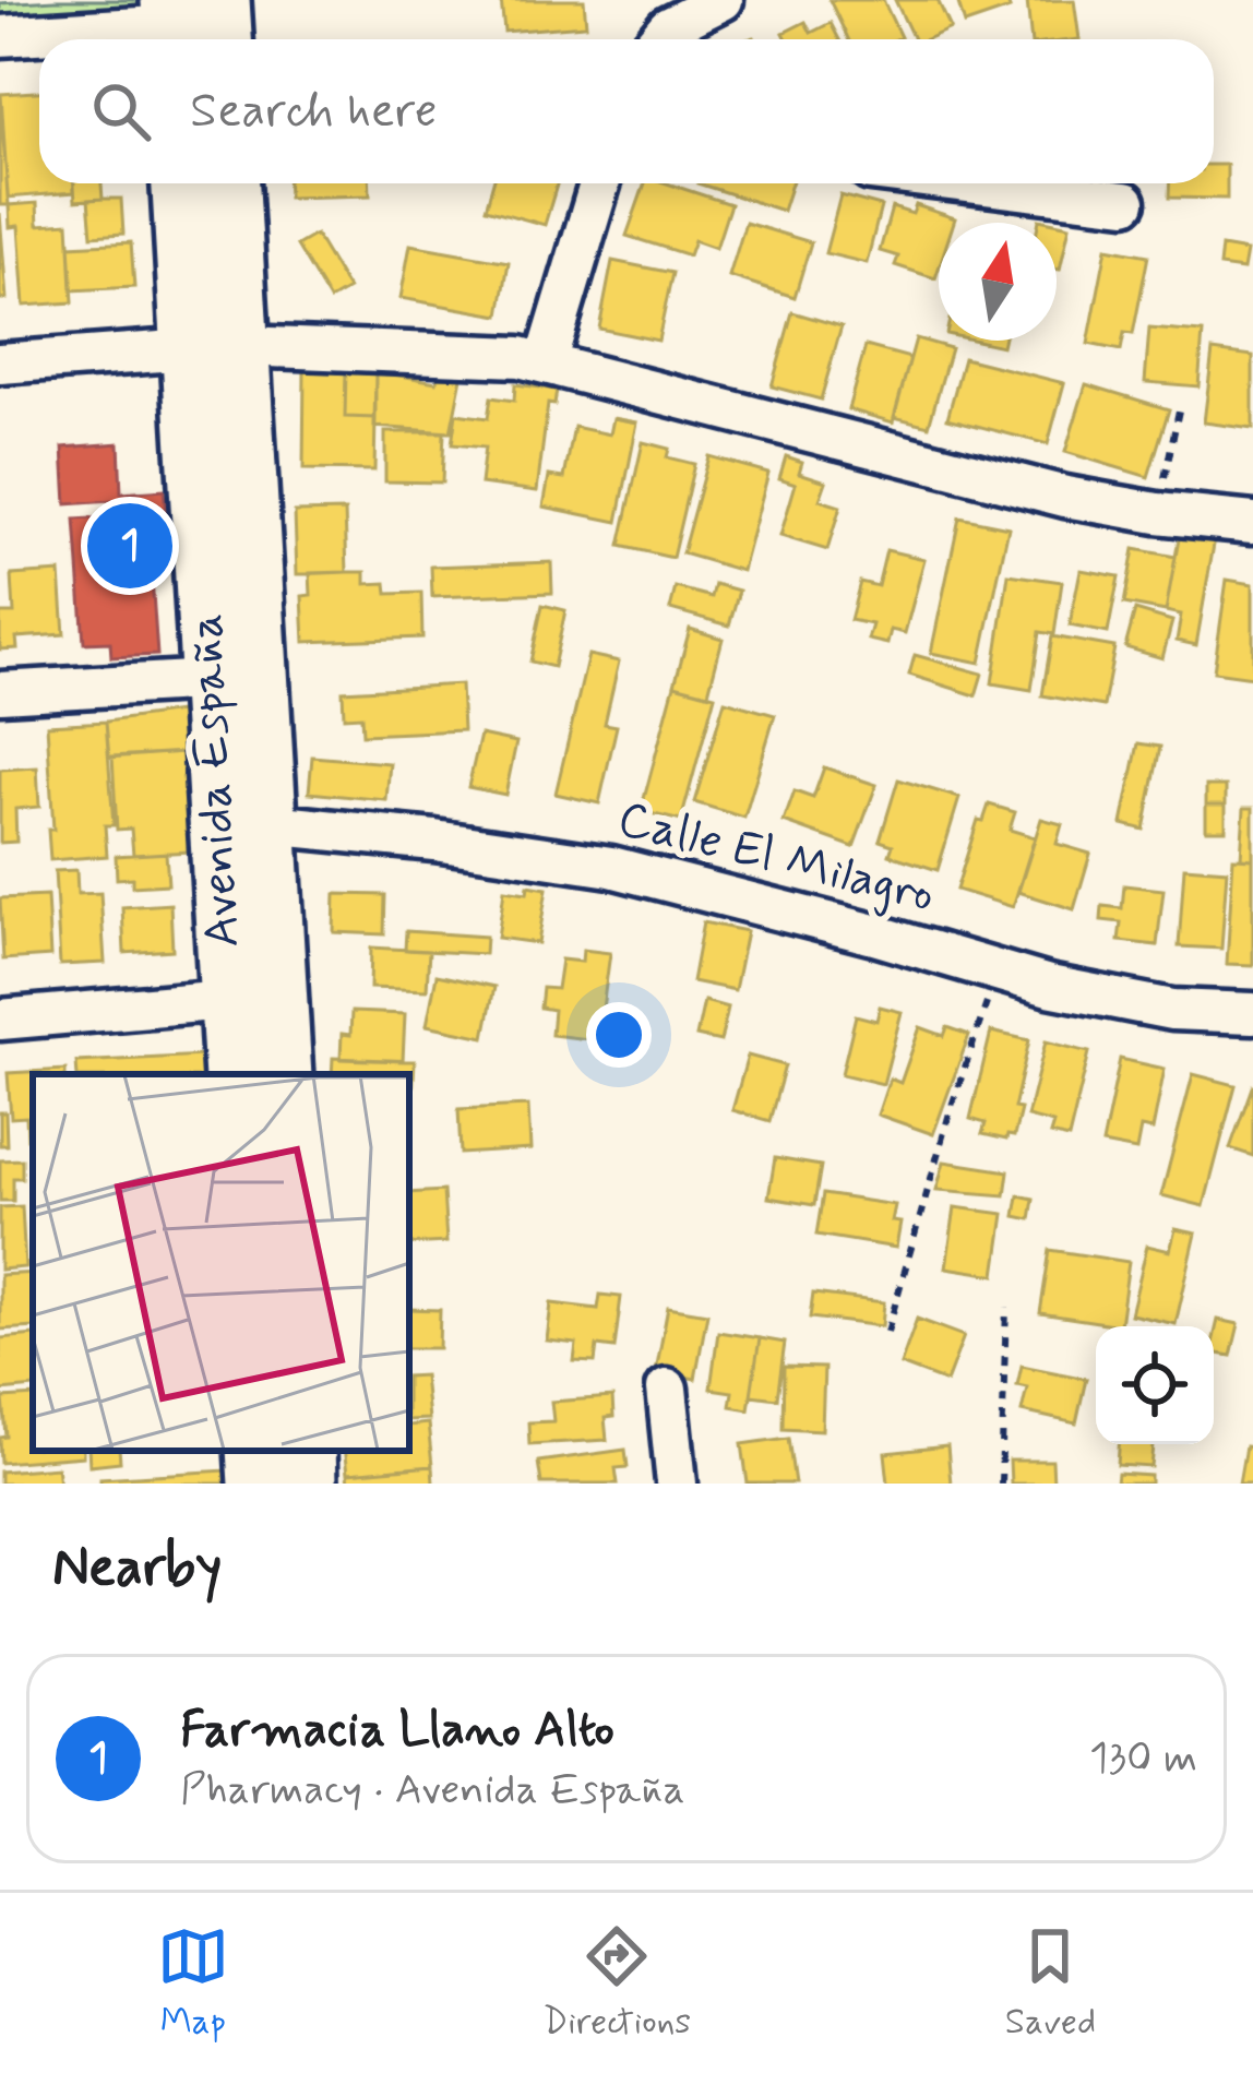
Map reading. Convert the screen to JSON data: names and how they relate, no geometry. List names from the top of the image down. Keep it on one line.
{"streets":{"main road":["Avenida España"],"street":["Calle El Milagro"]},"crossings":[["Avenida España","Calle El Milagro"]],"north":"top","page":{"search":"Search here","pins":"1","heading":"Nearby","list":[{"mark":"1","name":"Farmacia Llano Alto","note":"Pharmacy · Avenida España","value":"130 m"}],"nav":["Map","Directions","Saved"]}}
